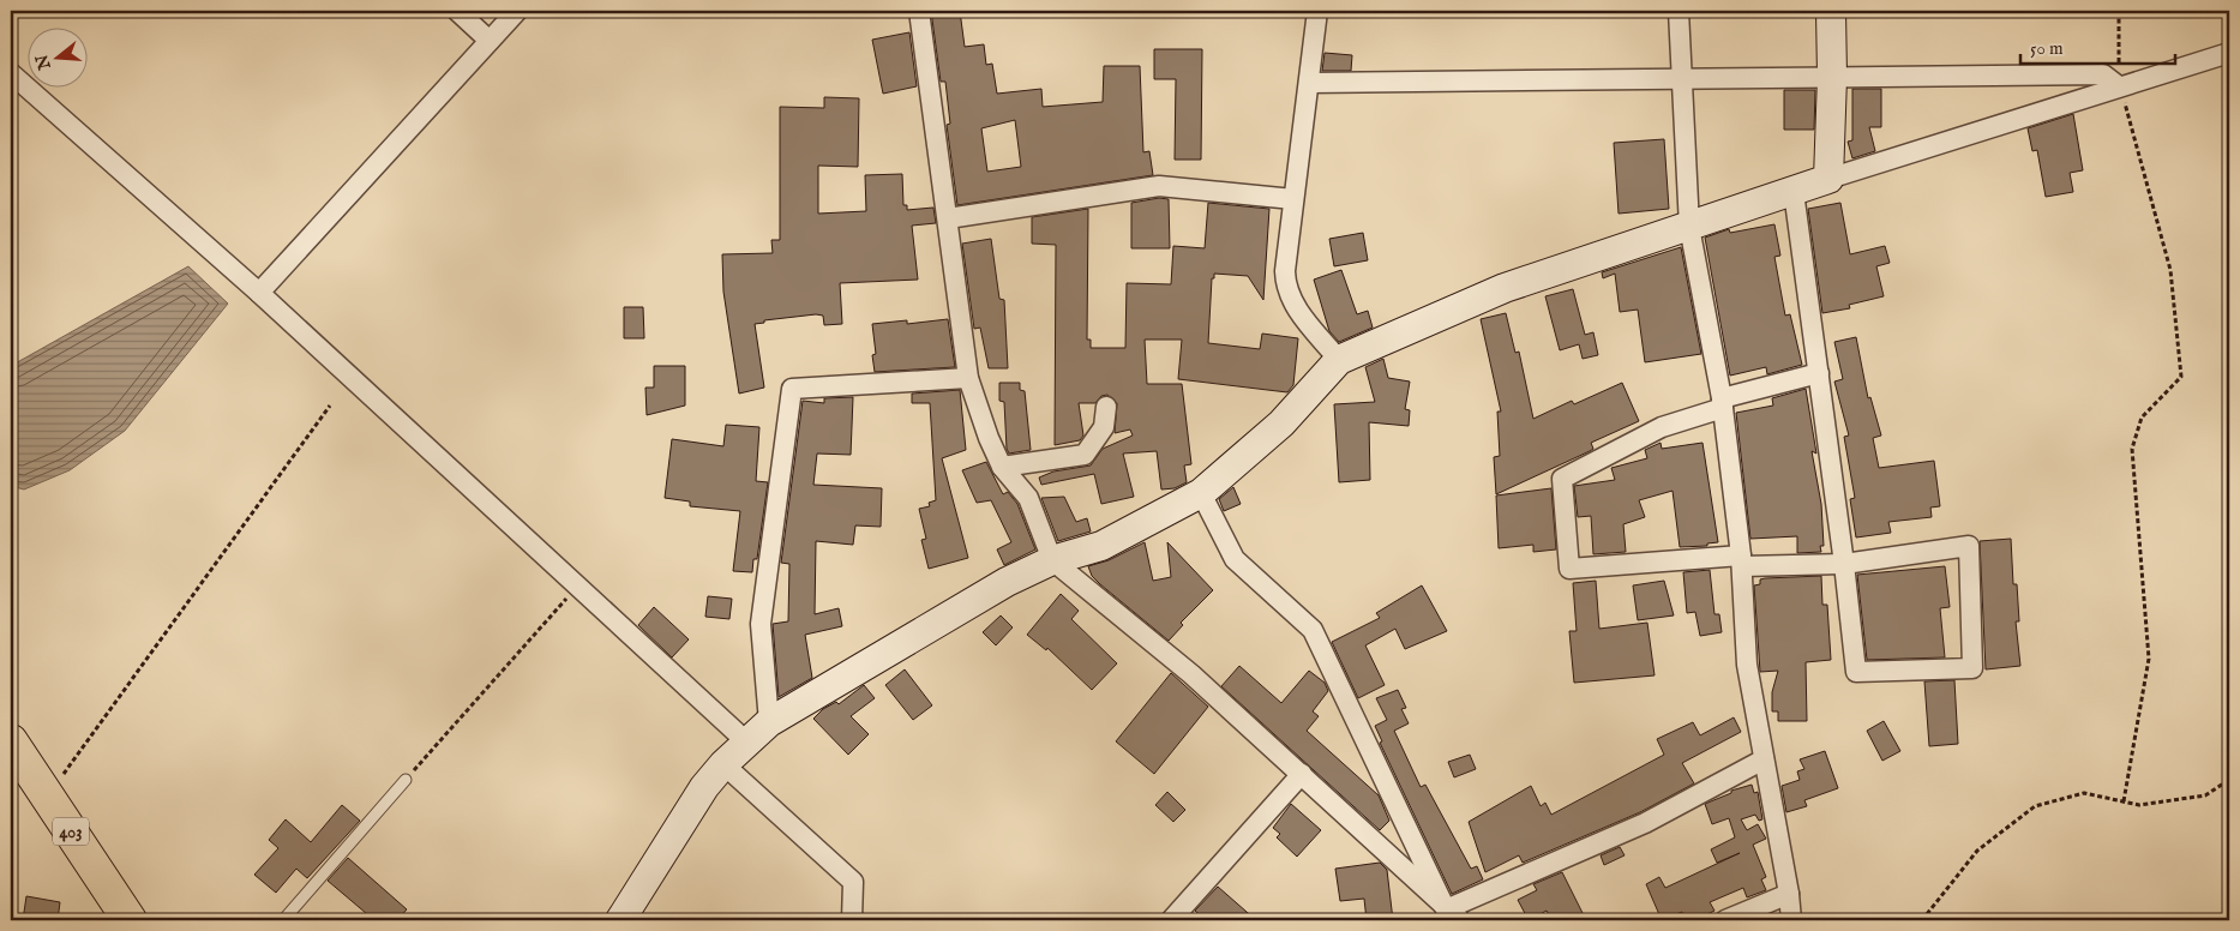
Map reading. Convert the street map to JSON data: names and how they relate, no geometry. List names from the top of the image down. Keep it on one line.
{"streets":{"highway":["403"]},"scale_bar":"50 m","north":"left"}
